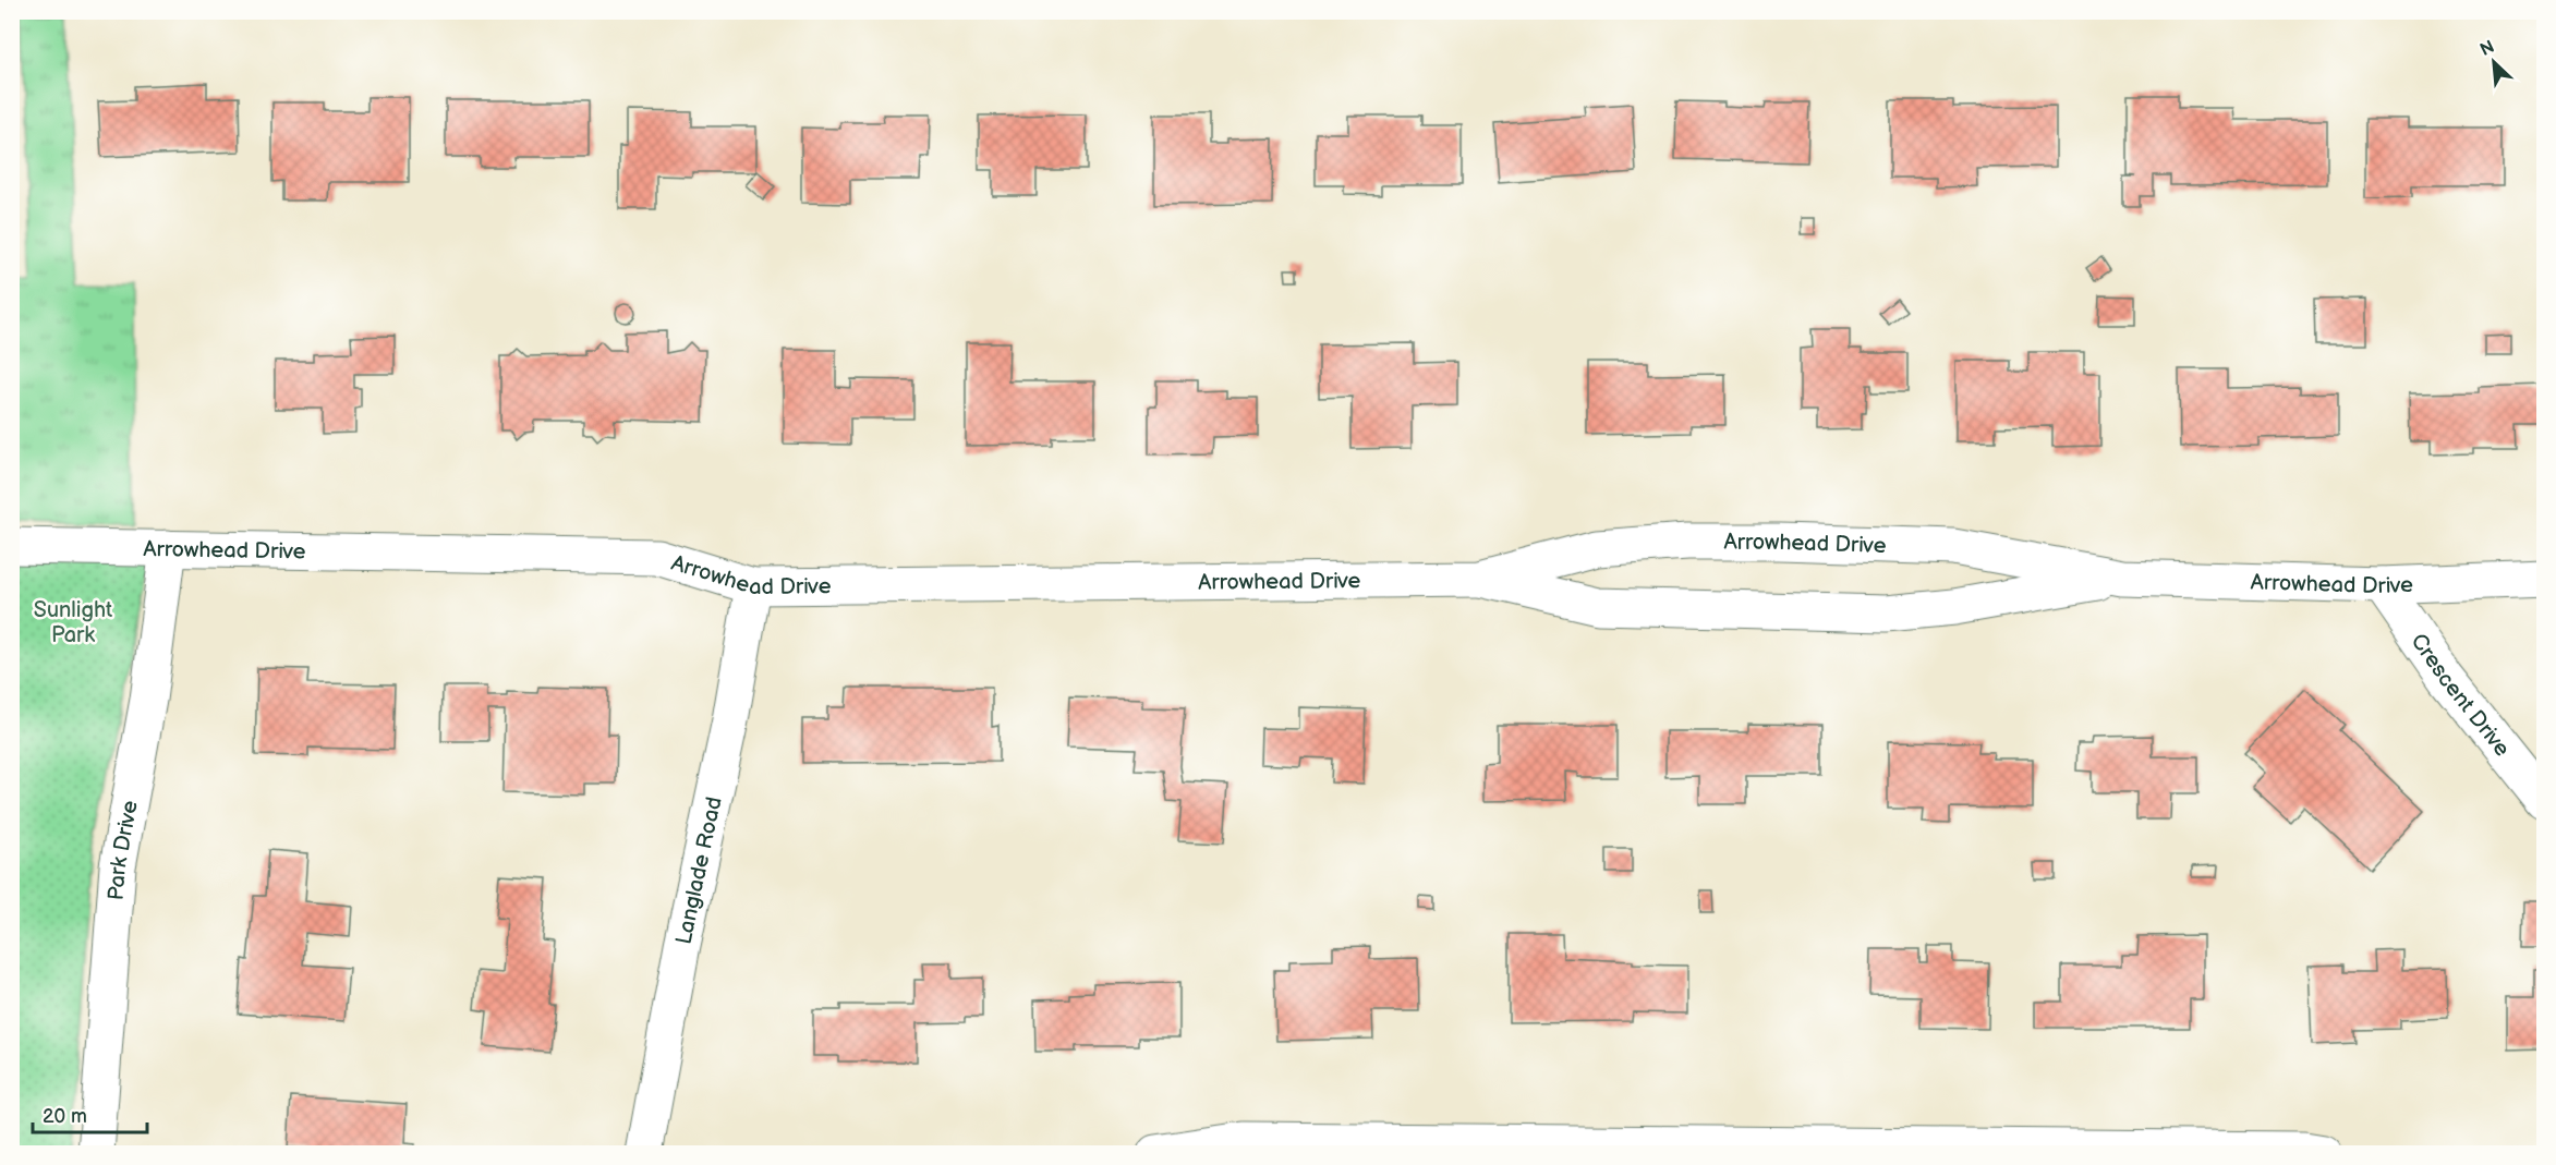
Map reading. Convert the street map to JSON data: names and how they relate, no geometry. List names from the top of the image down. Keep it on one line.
{"streets":{"street":["Arrowhead Drive","Crescent Drive","Park Drive","Langlade Road"]},"crossings":[["Arrowhead Drive","Crescent Drive"],["Arrowhead Drive","Park Drive"],["Arrowhead Drive","Langlade Road"]],"parks":["Sunlight Park"],"scale_bar":"20 m","north":"top left"}
